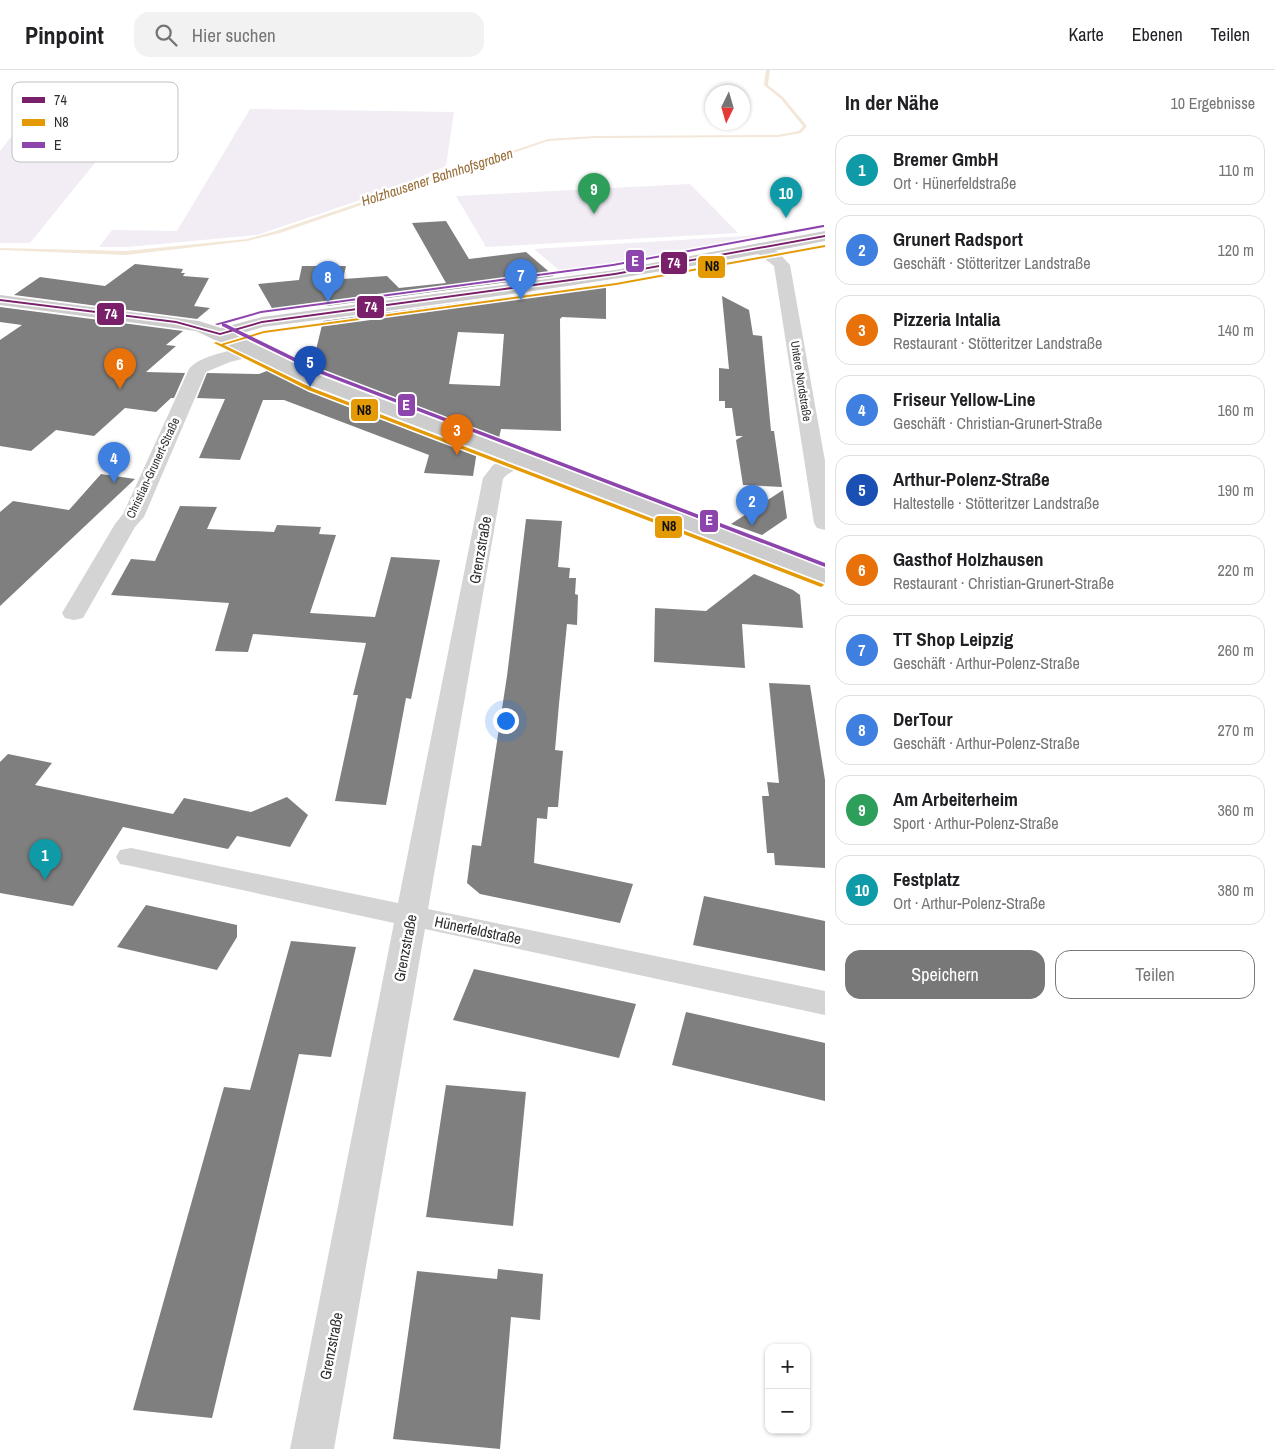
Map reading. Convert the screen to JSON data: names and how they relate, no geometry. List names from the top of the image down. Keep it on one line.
{"streets":{"street":["Untere Nordstraße","Christian-Grunert-Straße","Grenzstraße","Hünerfeldstraße"]},"crossings":[["Grenzstraße","Hünerfeldstraße"]],"water":["Holzhausener Bahnhofsgraben"],"lines":["transit line E","transit line 74","transit line N8"],"legend":["74","N8","E"],"north":"bottom","page":{"header":"Pinpoint","search":"Hier suchen","nav":["Karte","Ebenen","Teilen"],"heading":["In der Nähe","10 Ergebnisse"],"list":[{"mark":"1","name":"Bremer GmbH","note":"Ort · Hünerfeldstraße","value":"110 m"},{"mark":"2","name":"Grunert Radsport","note":"Geschäft · Stötteritzer Landstraße","value":"120 m"},{"mark":"3","name":"Pizzeria Intalia","note":"Restaurant · Stötteritzer Landstraße","value":"140 m"},{"mark":"4","name":"Friseur Yellow-Line","note":"Geschäft · Christian-Grunert-Straße","value":"160 m"},{"mark":"5","name":"Arthur-Polenz-Straße","note":"Haltestelle · Stötteritzer Landstraße","value":"190 m"},{"mark":"6","name":"Gasthof Holzhausen","note":"Restaurant · Christian-Grunert-Straße","value":"220 m"},{"mark":"7","name":"TT Shop Leipzig","note":"Geschäft · Arthur-Polenz-Straße","value":"260 m"},{"mark":"8","name":"DerTour","note":"Geschäft · Arthur-Polenz-Straße","value":"270 m"},{"mark":"9","name":"Am Arbeiterheim","note":"Sport · Arthur-Polenz-Straße","value":"360 m"},{"mark":"10","name":"Festplatz","note":"Ort · Arthur-Polenz-Straße","value":"380 m"}],"pins":["9","10","7","8","5","6","3","4","2","1"],"buttons":["Speichern","Teilen"],"map_buttons":["+","−"]}}
